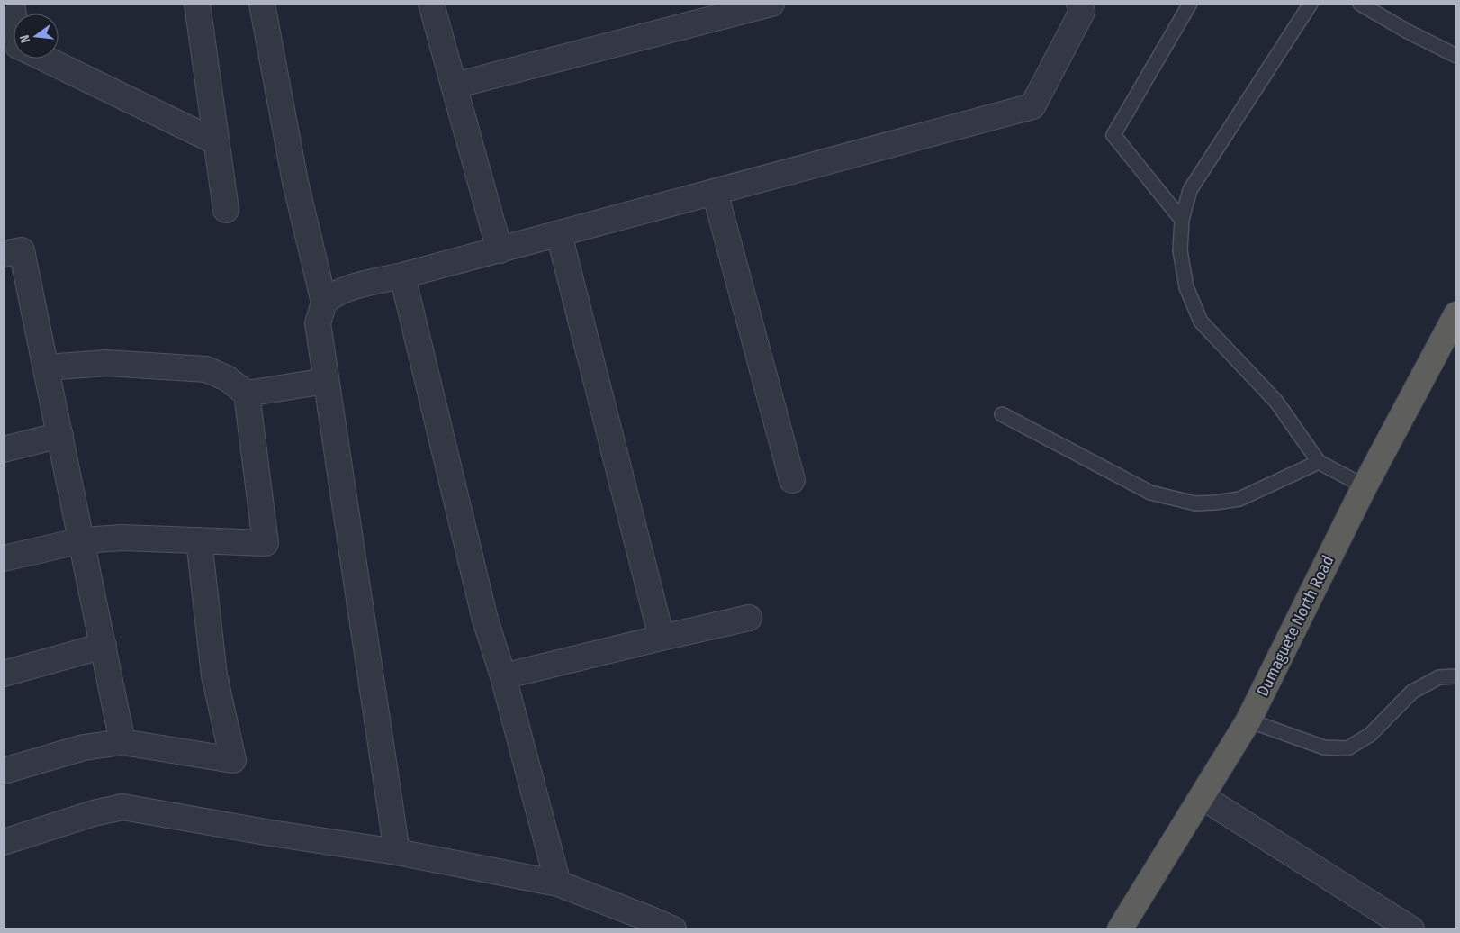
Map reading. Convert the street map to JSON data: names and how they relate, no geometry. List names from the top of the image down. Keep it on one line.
{"streets":{"highway":["Dumaguete North Road"]},"north":"left"}
